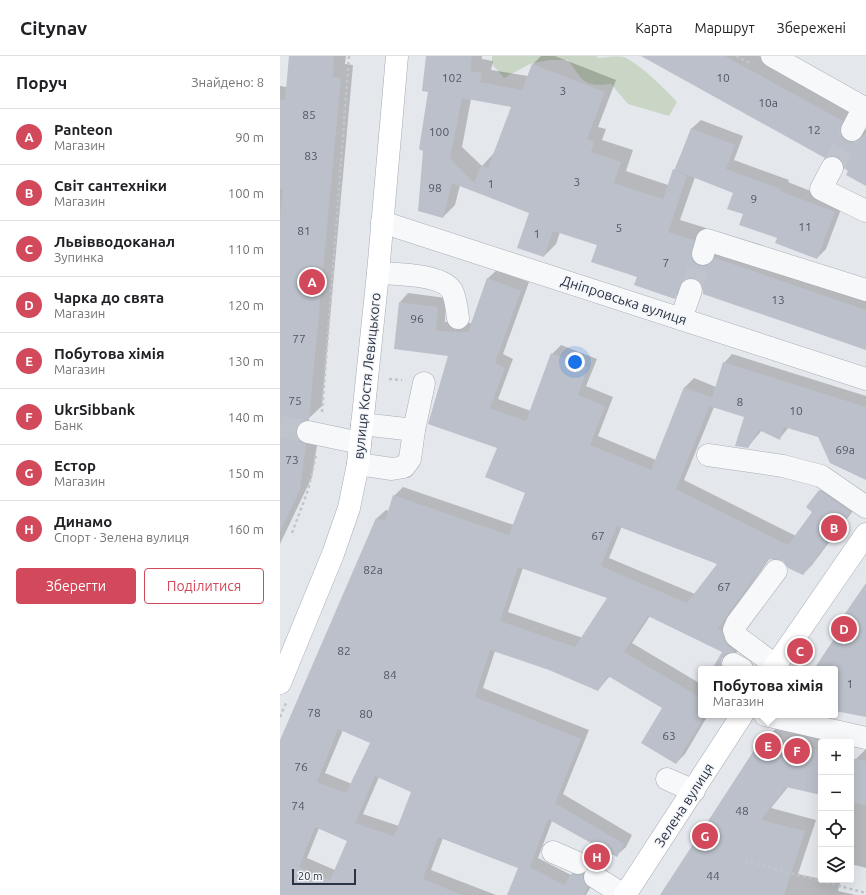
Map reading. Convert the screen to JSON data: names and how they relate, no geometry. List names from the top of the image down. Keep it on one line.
{"streets":{"main road":["вулиця Костя Левицького","Зелена вулиця"],"street":["Дніпровська вулиця"]},"crossings":[["Дніпровська вулиця","вулиця Костя Левицького"]],"house_numbers":["102","10","3","10а","85","12","100","83","3","1","98","9","11","5","81","1","7","13","96","77","75","8","10","69а","73","67","82а","67","82","84","1","78","80","63","76","74","48","44"],"scale_bar":"20 m","page":{"header":"Citynav","nav":["Карта","Маршрут","Збережені"],"heading":["Поруч","Знайдено: 8"],"list":[{"mark":"A","name":"Panteon","note":"Магазин","value":"90 m"},{"mark":"B","name":"Світ сантехніки","note":"Магазин","value":"100 m"},{"mark":"C","name":"Львівводоканал","note":"Зупинка","value":"110 m"},{"mark":"D","name":"Чарка до свята","note":"Магазин","value":"120 m"},{"mark":"E","name":"Побутова хімія","note":"Магазин","value":"130 m"},{"mark":"F","name":"UkrSibbank","note":"Банк","value":"140 m"},{"mark":"G","name":"Естор","note":"Магазин","value":"150 m"},{"mark":"H","name":"Динамо","note":"Спорт · Зелена вулиця","value":"160 m"}],"pins":["A","B","D","C","E","F","G","H"],"buttons":["Зберегти","Поділитися"],"popup":["Побутова хімія","Магазин"],"map_buttons":["+","−"],"scale":"20 m"}}
